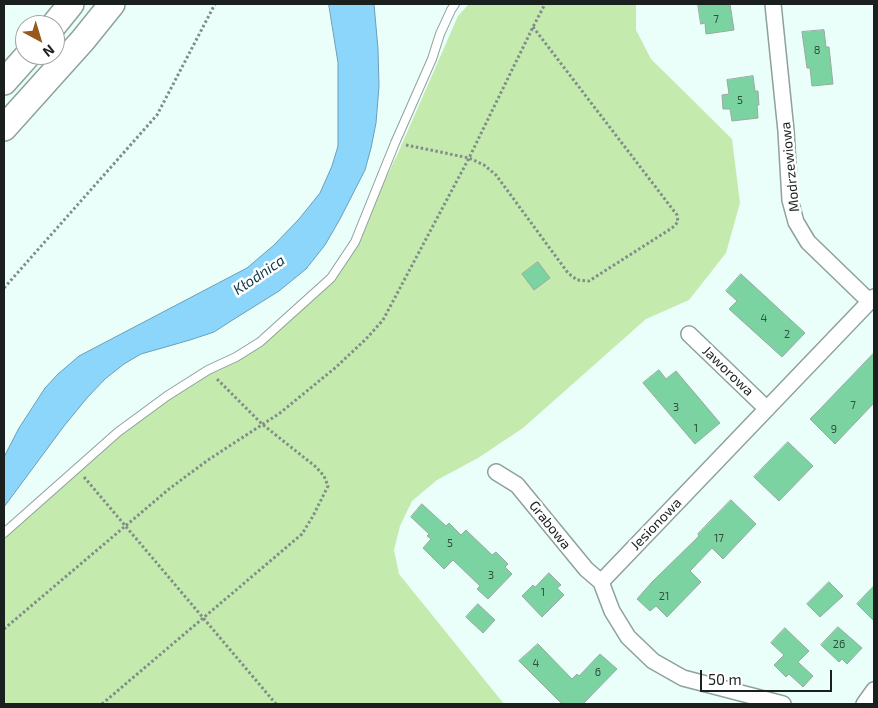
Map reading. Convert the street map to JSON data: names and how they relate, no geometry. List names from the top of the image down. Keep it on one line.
{"streets":{"street":["Modrzewiowa","Jaworowa","Jesionowa","Grabowa"]},"crossings":[["Modrzewiowa","Jesionowa"],["Jaworowa","Jesionowa"],["Jesionowa","Grabowa"]],"water":["Kłodnica"],"house_numbers":["7","8","5","4","2","7","3","1","9","17","5","3","1","21","26","4","6"],"scale_bar":"50 m","north":"bottom right"}
